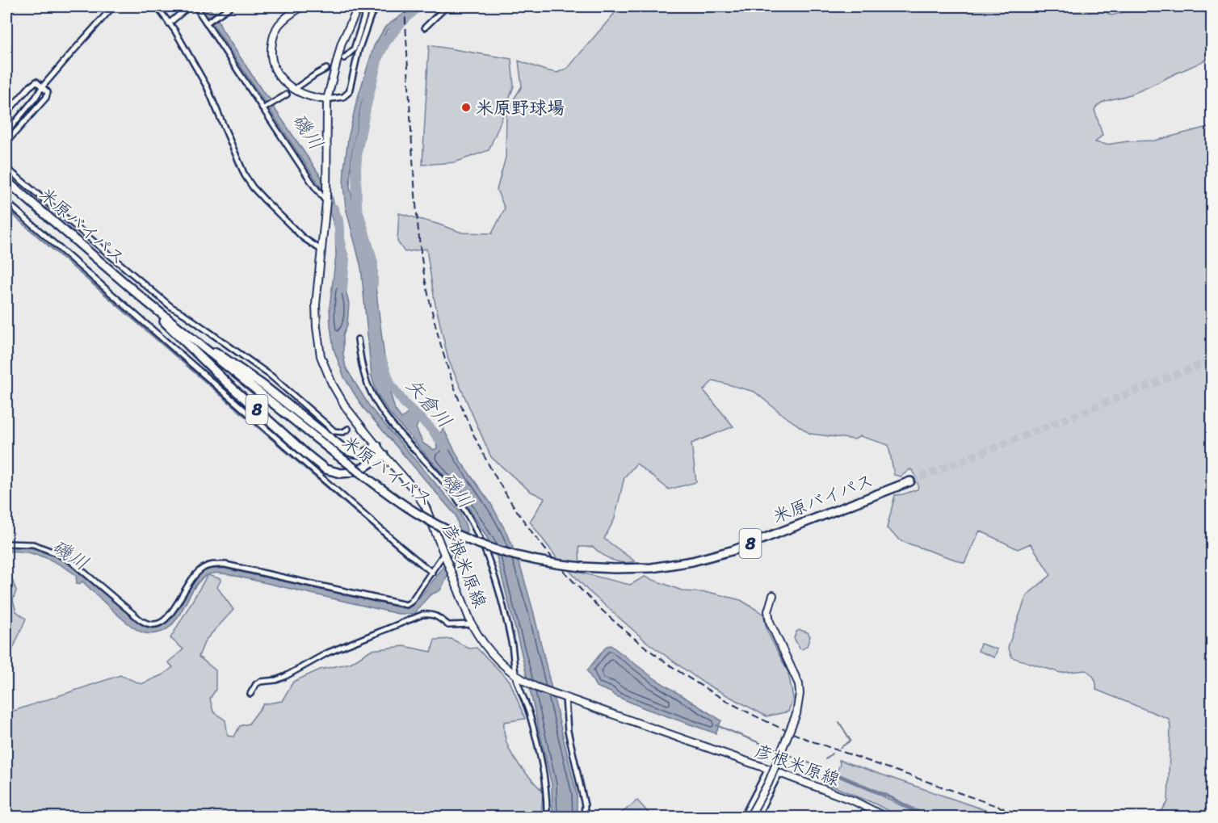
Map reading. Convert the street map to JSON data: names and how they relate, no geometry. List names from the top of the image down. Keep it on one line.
{"streets":{"highway":["米原バイパス","8"],"main road":["彦根米原線"]},"crossings":[["米原バイパス","8"],["8","彦根米原線"]],"water":["磯川","矢倉川"],"places":["米原野球場"]}
